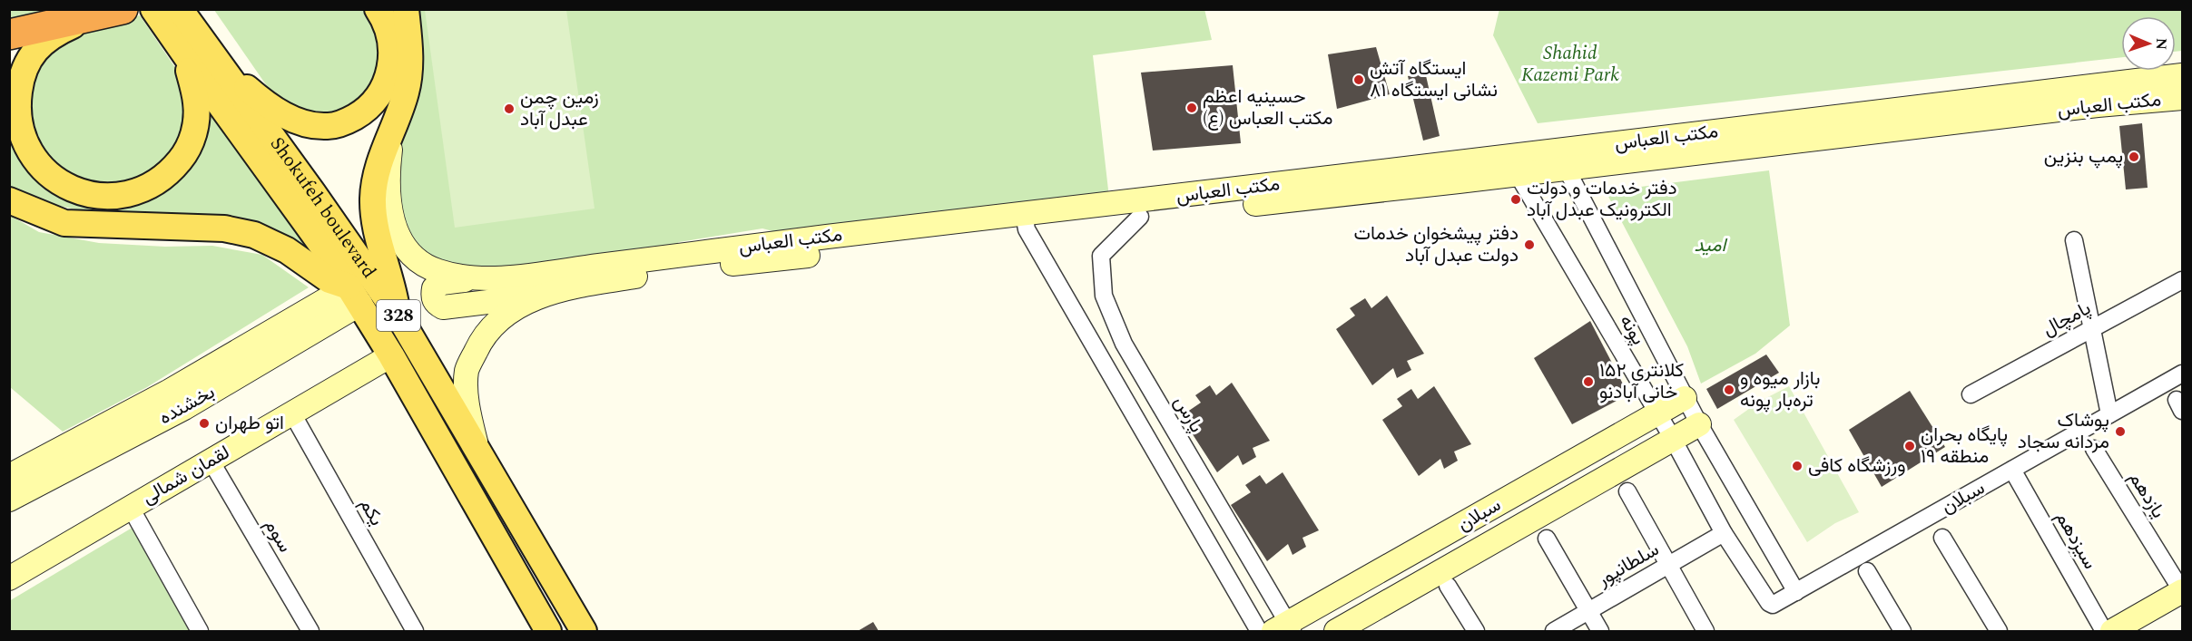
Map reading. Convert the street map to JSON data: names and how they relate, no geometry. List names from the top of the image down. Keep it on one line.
{"streets":{"main road":["مکتب العباس","Shokufeh boulevard","328","بخشنده","لقمان شمالی","سبلان"],"street":["پامچال","پونه","پارس","یازدهم","یکم","سوم","سیزدهم","سلطانپور"]},"crossings":[["مکتب العباس","Shokufeh boulevard"],["مکتب العباس","پونه"],["مکتب العباس","پارس"],["Shokufeh boulevard","بخشنده"],["Shokufeh boulevard","لقمان شمالی"],["پونه","سبلان"],["پونه","سلطانپور"],["پارس","سبلان"],["لقمان شمالی","یکم"],["لقمان شمالی","سوم"],["سبلان","سیزدهم"]],"parks":["Shahid Kazemi Park","امید"],"places":["ایستگاه آتش نشانی ایستگاه ۸۱","حسینیه اعظم مکتب العباس (ع)","زمین چمن عبدل آباد","پمپ بنزین","دفتر خدمات و دولت الکترونیک عبدل آباد","دفتر پیشخوان خدمات دولت عبدل آباد","کلانتری ۱۵۲ خانی آبادنو","بازار میوه و تره‌بار پونه","اتو طهران","پوشاک مردانه سجاد","پایگاه بحران منطقه ۱۹","ورزشگاه کافی"],"north":"right"}
